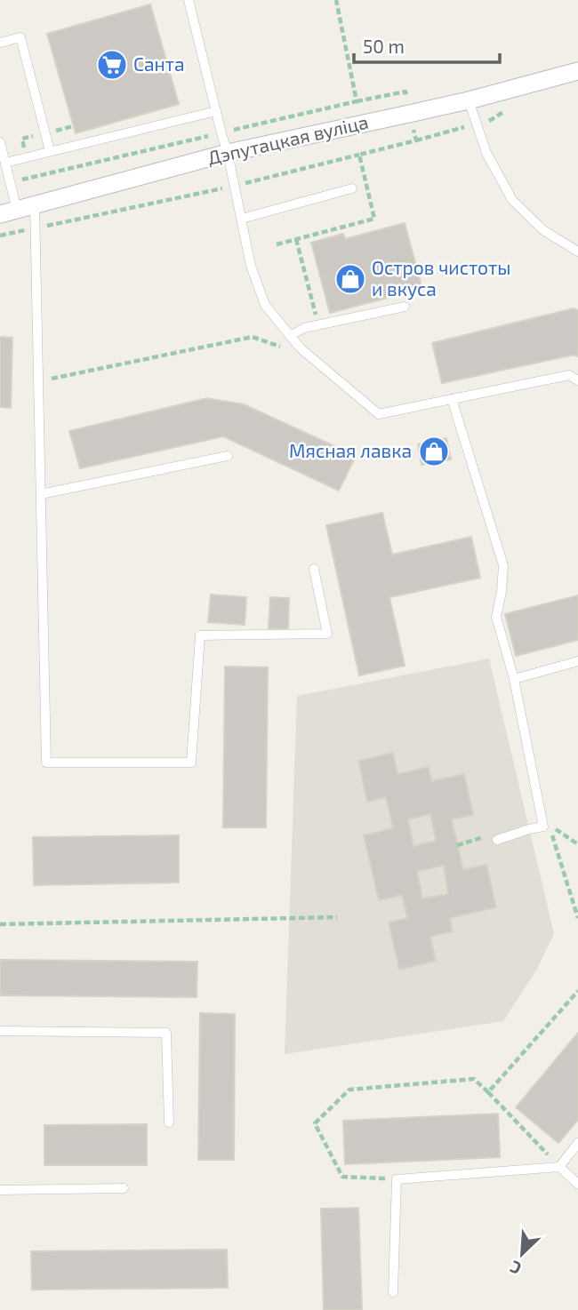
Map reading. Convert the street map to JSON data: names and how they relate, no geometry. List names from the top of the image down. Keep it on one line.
{"streets":{"street":["Дэпутацкая вуліца"]},"places":{"supermarket":["Санта"],"shop":["Остров чистоты и вкуса","Мясная лавка"]},"scale_bar":"50 m","north":"bottom left"}
